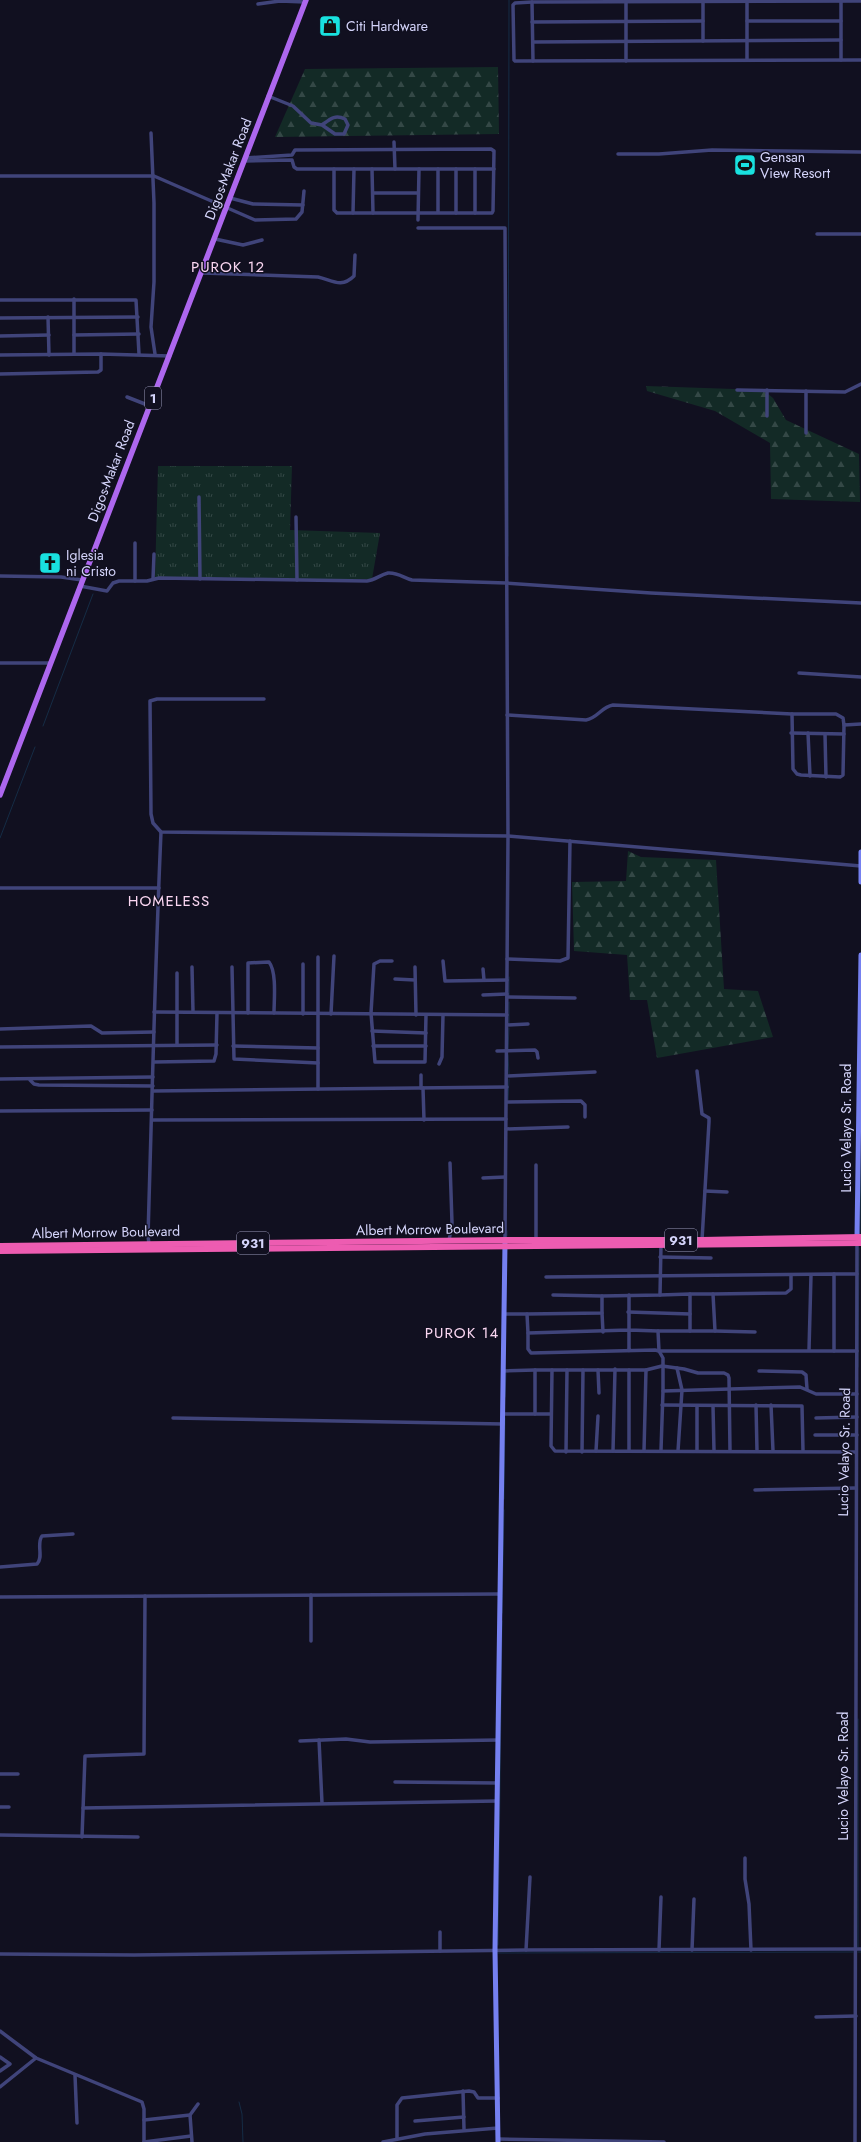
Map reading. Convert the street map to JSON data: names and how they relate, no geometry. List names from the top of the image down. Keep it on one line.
{"streets":{"highway":["Albert Morrow Boulevard","931"],"main road":["Digos-Makar Road","1"],"street":["Lucio Velayo Sr. Road"]},"crossings":[["Lucio Velayo Sr. Road","Albert Morrow Boulevard"]],"districts":["PUROK 12","HOMELESS","PUROK 14"],"places":{"shop":["Citi Hardware"],"sports":["Gensan View Resort"],"church":["Iglesia ni Cristo"]}}
